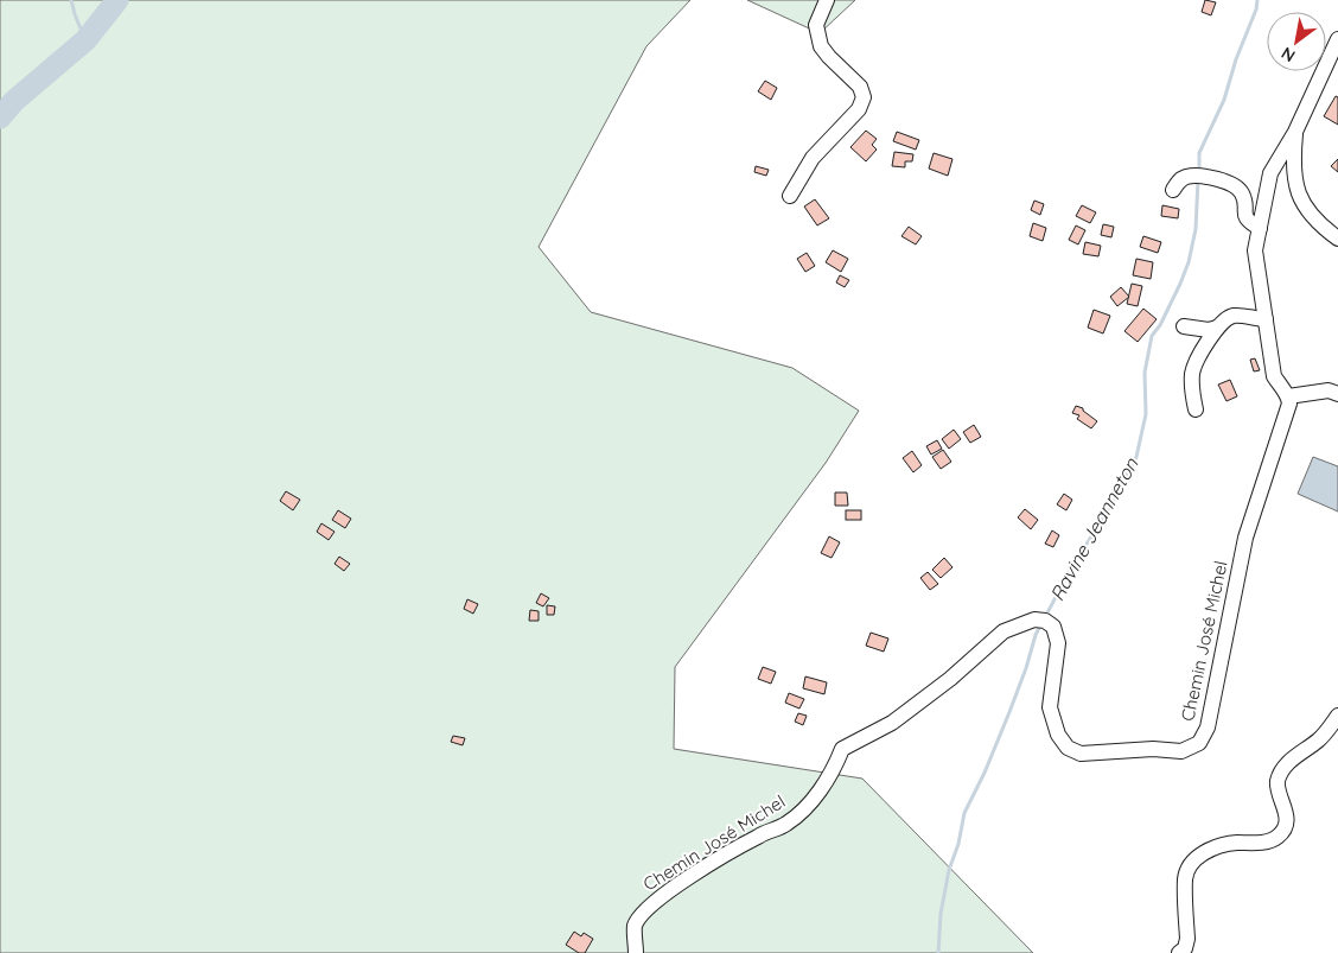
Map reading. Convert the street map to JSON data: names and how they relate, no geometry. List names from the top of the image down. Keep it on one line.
{"streets":{"street":["Chemin José Michel"]},"water":["Ravine Jeanneton"],"north":"bottom left"}
